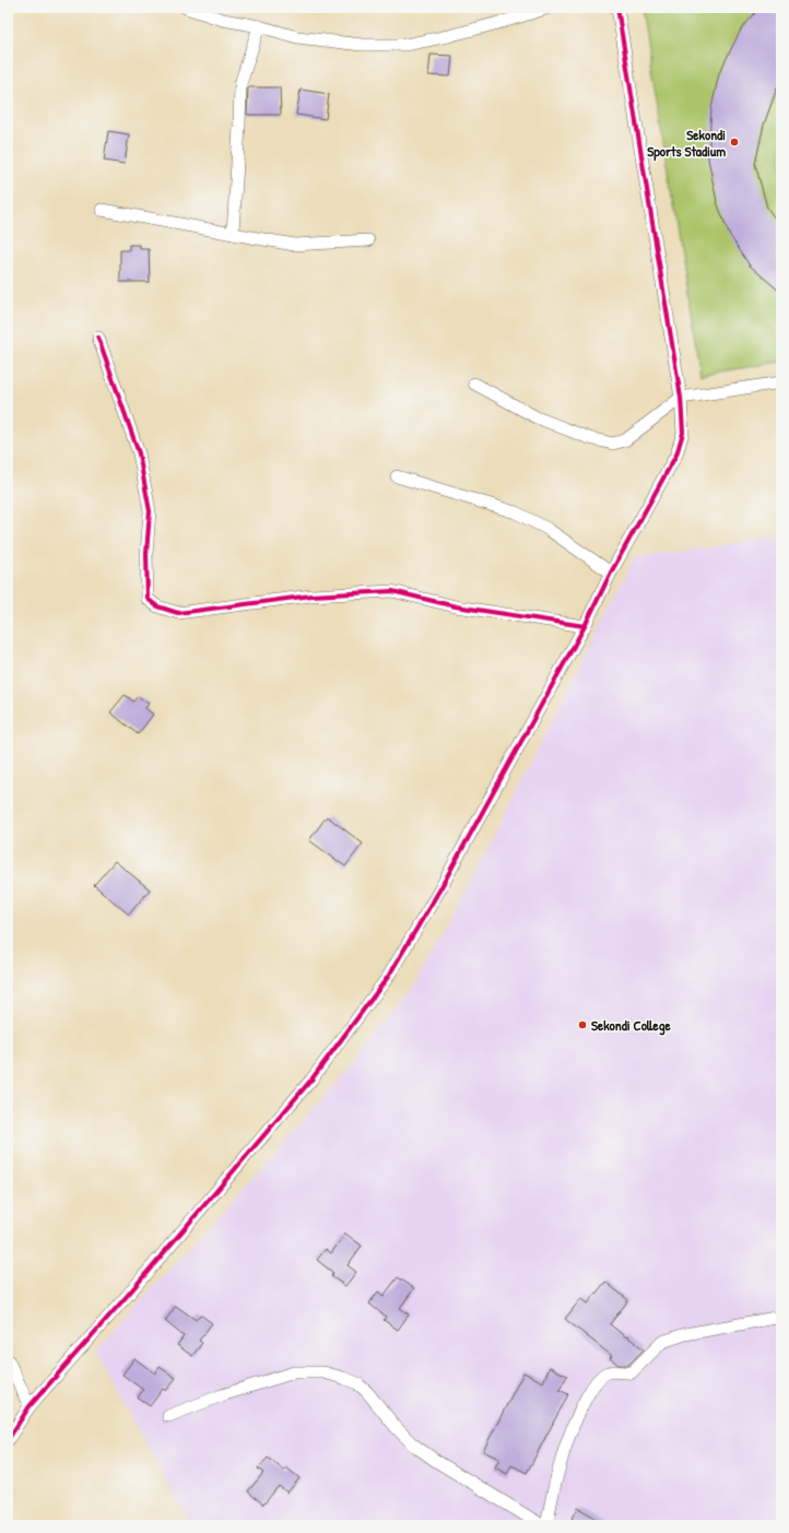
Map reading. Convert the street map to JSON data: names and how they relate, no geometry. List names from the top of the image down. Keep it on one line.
{"places":["Sekondi Sports Stadium","Sekondi College"]}
